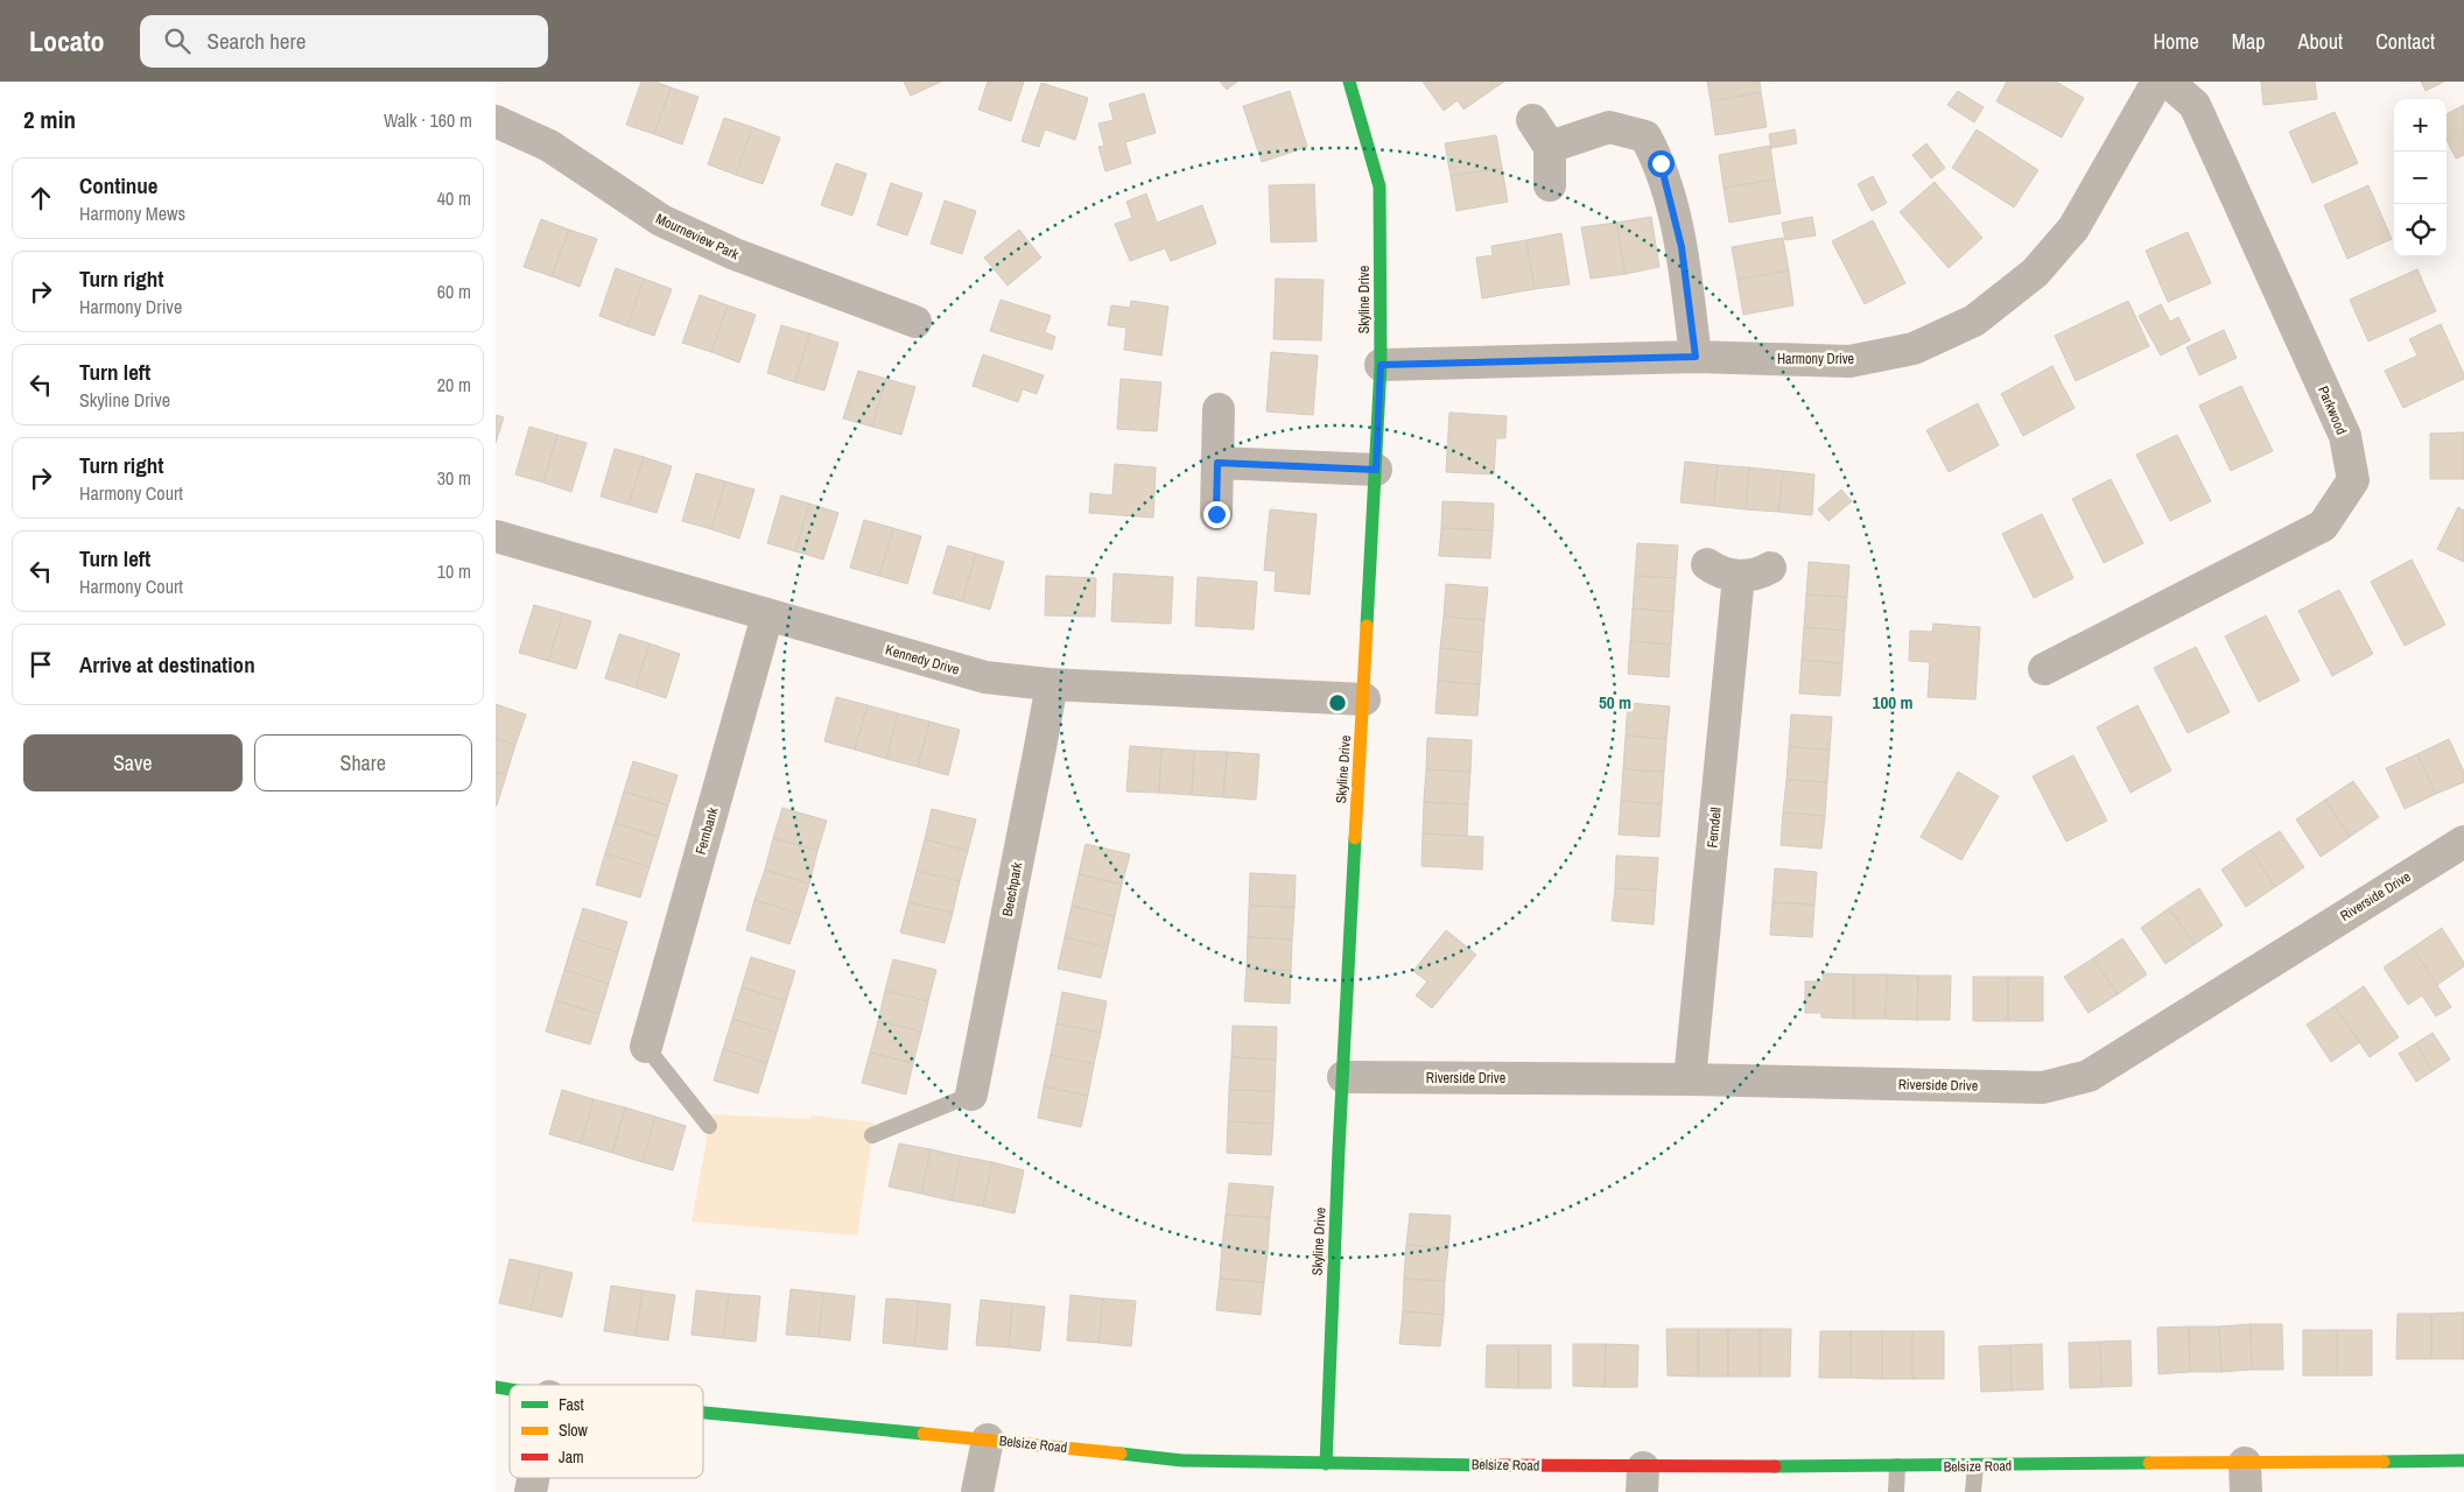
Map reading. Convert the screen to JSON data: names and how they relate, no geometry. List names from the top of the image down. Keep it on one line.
{"streets":{"street":["Mourneview Park","Skyline Drive","Harmony Drive","Parkwood","Kennedy Drive","Ferndell","Fernbank","Beechpark","Riverside Drive","Belsize Road"]},"crossings":[["Skyline Drive","Harmony Drive"],["Skyline Drive","Kennedy Drive"],["Skyline Drive","Riverside Drive"],["Skyline Drive","Belsize Road"],["Kennedy Drive","Fernbank"],["Kennedy Drive","Beechpark"],["Ferndell","Riverside Drive"]],"legend":["Fast","Slow","Jam"],"page":{"header":"Locato","search":"Search here","nav":["Home","Map","About","Contact"],"heading":["2 min","Walk · 160 m"],"map_buttons":["+","−"],"list":[["Continue","Harmony Mews","40 m"],["Turn right","Harmony Drive","60 m"],["Turn left","Skyline Drive","20 m"],["Turn right","Harmony Court","30 m"],["Turn left","Harmony Court","10 m"],"Arrive at destination"],"buttons":["Save","Share"]},"rings":["50 m","100 m"]}
